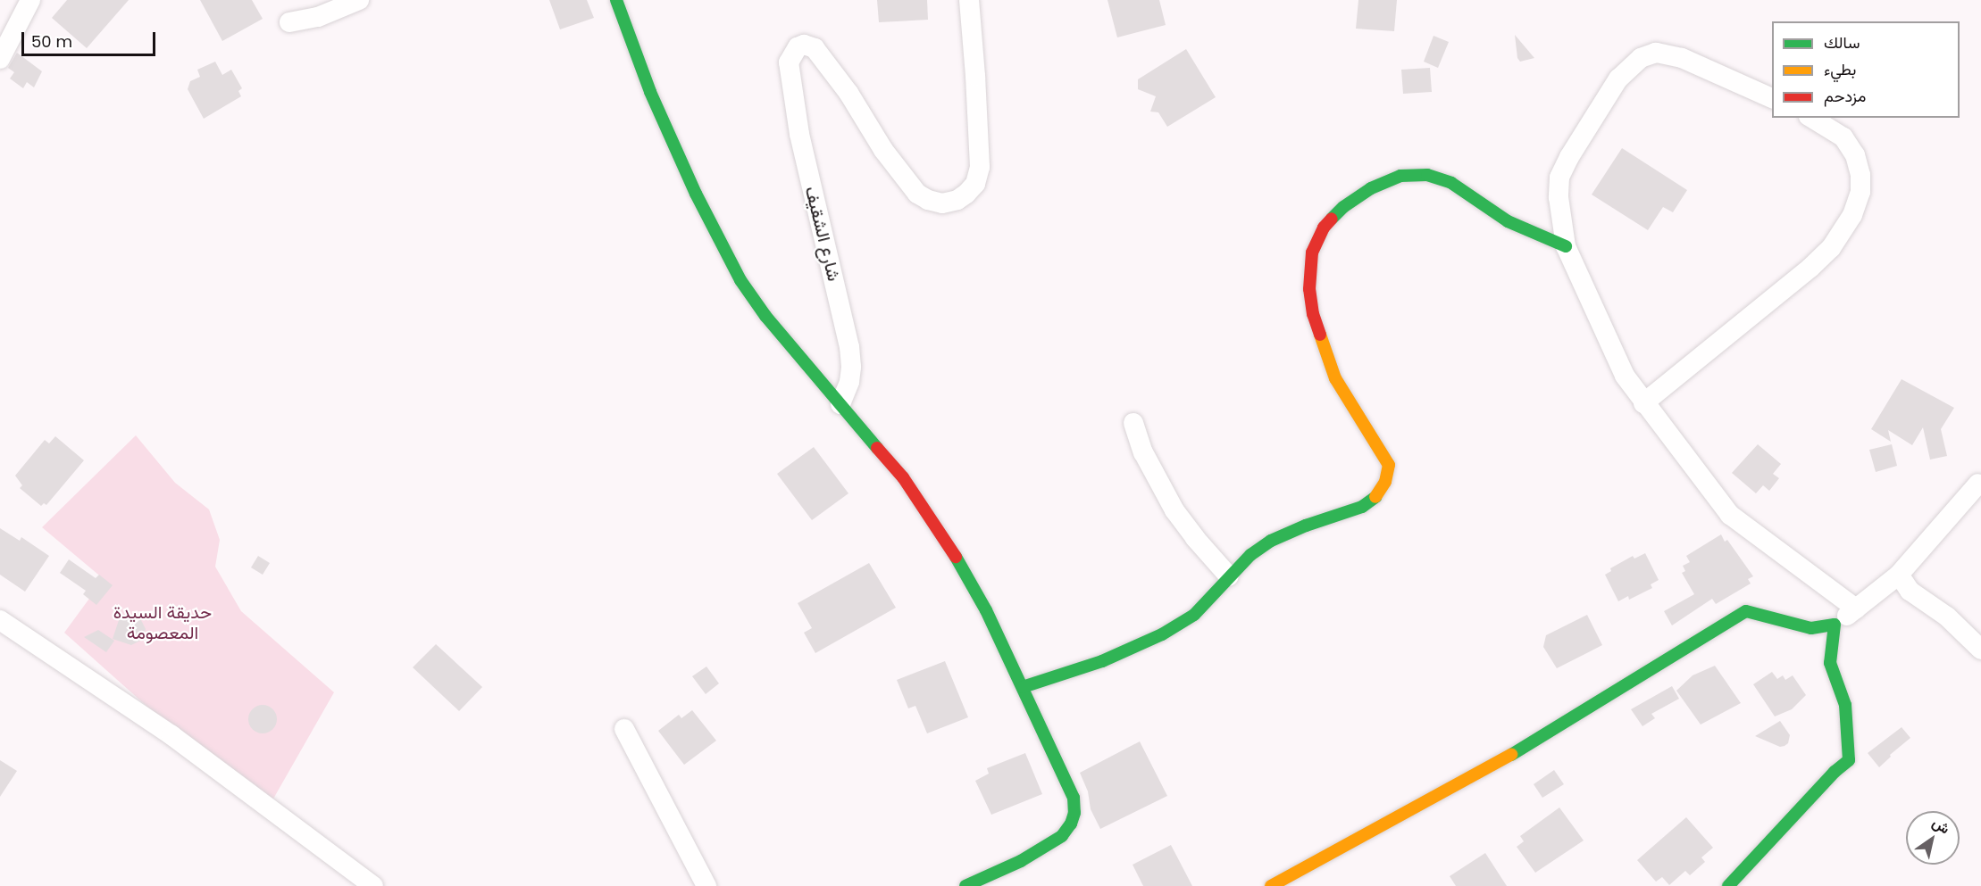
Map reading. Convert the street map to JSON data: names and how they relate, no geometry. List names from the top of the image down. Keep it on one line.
{"streets":{"street":["شارع الشقيف"]},"parks":["حديقة السيدة المعصومة"],"legend":["سالك","بطيء","مزدحم"],"scale_bar":"50 m","north":"top right"}
